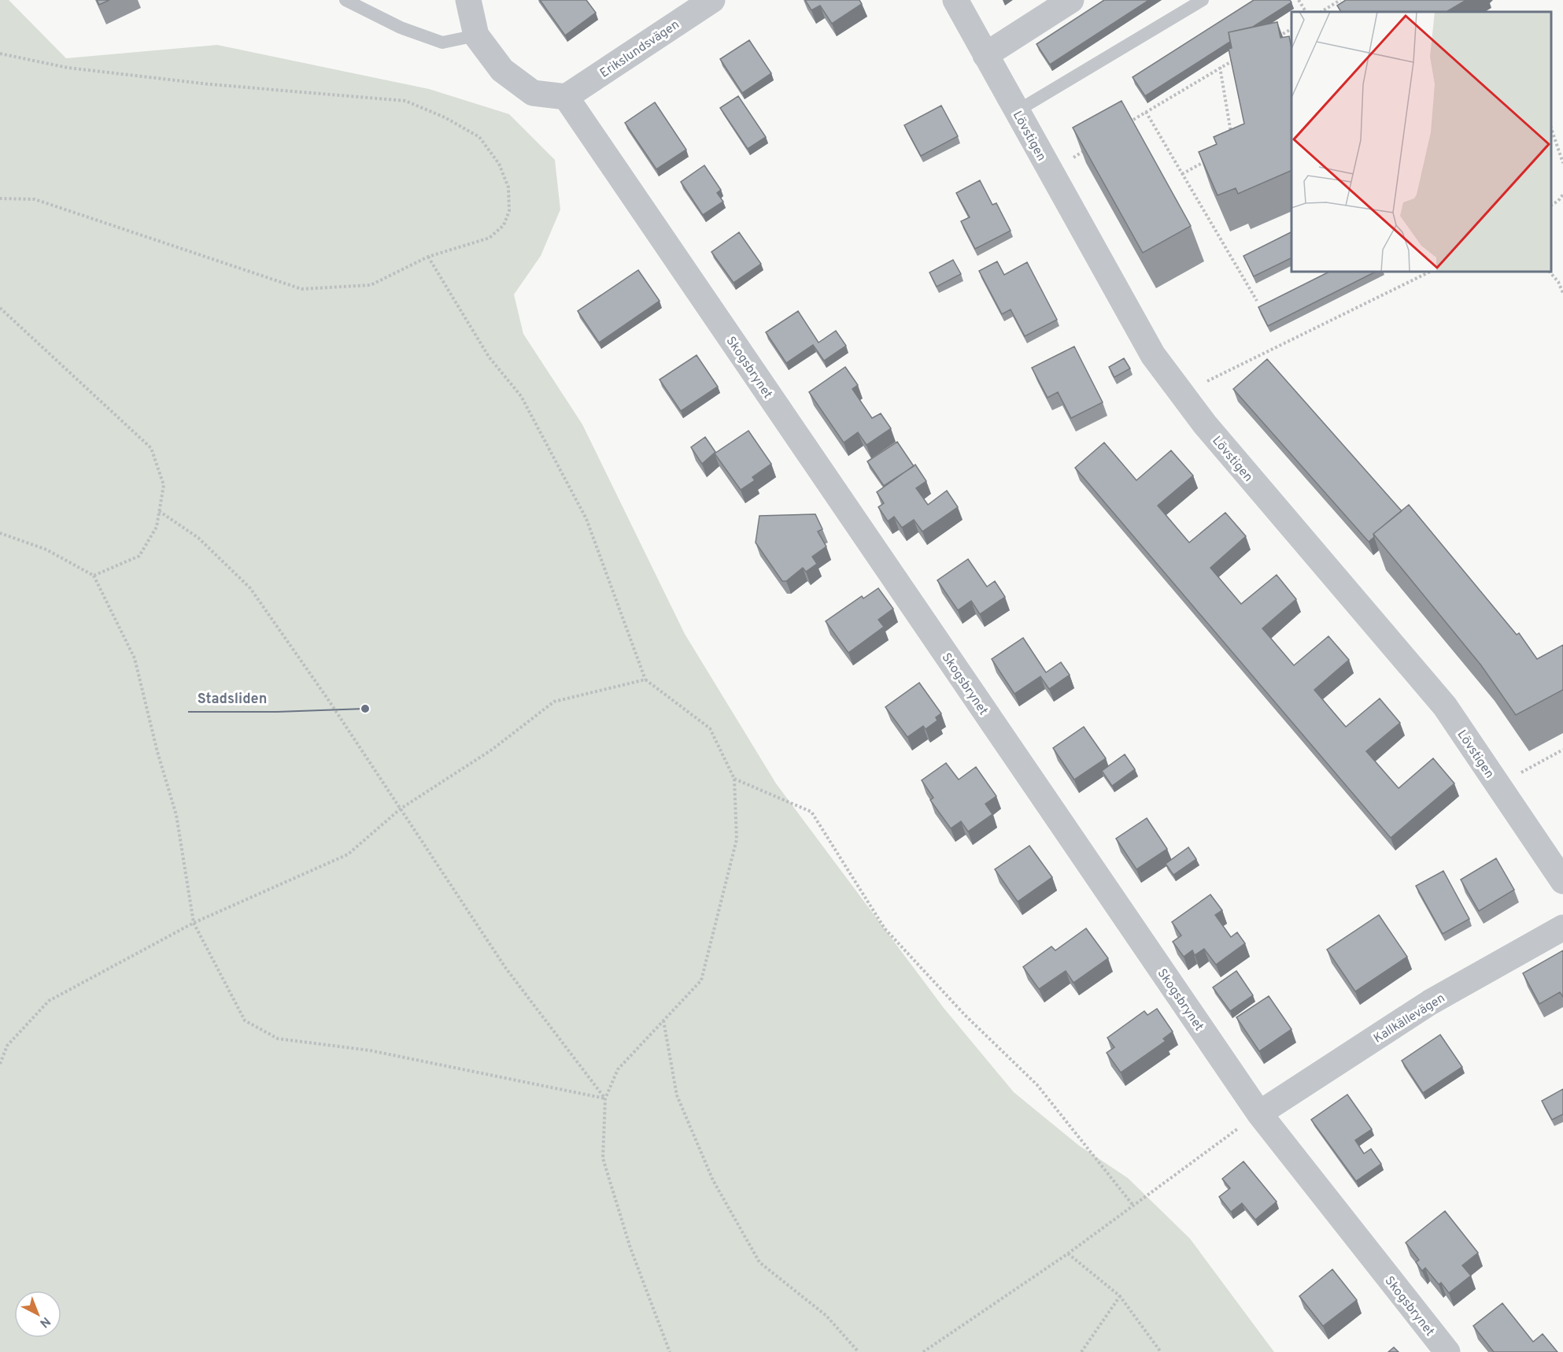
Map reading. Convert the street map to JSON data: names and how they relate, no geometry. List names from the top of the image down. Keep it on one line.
{"streets":{"street":["Erikslundsvägen","Lövstigen","Skogsbrynet","Kallkällevägen"]},"crossings":[["Erikslundsvägen","Skogsbrynet"],["Skogsbrynet","Kallkällevägen"]],"places":["Stadsliden"],"north":"bottom right"}
